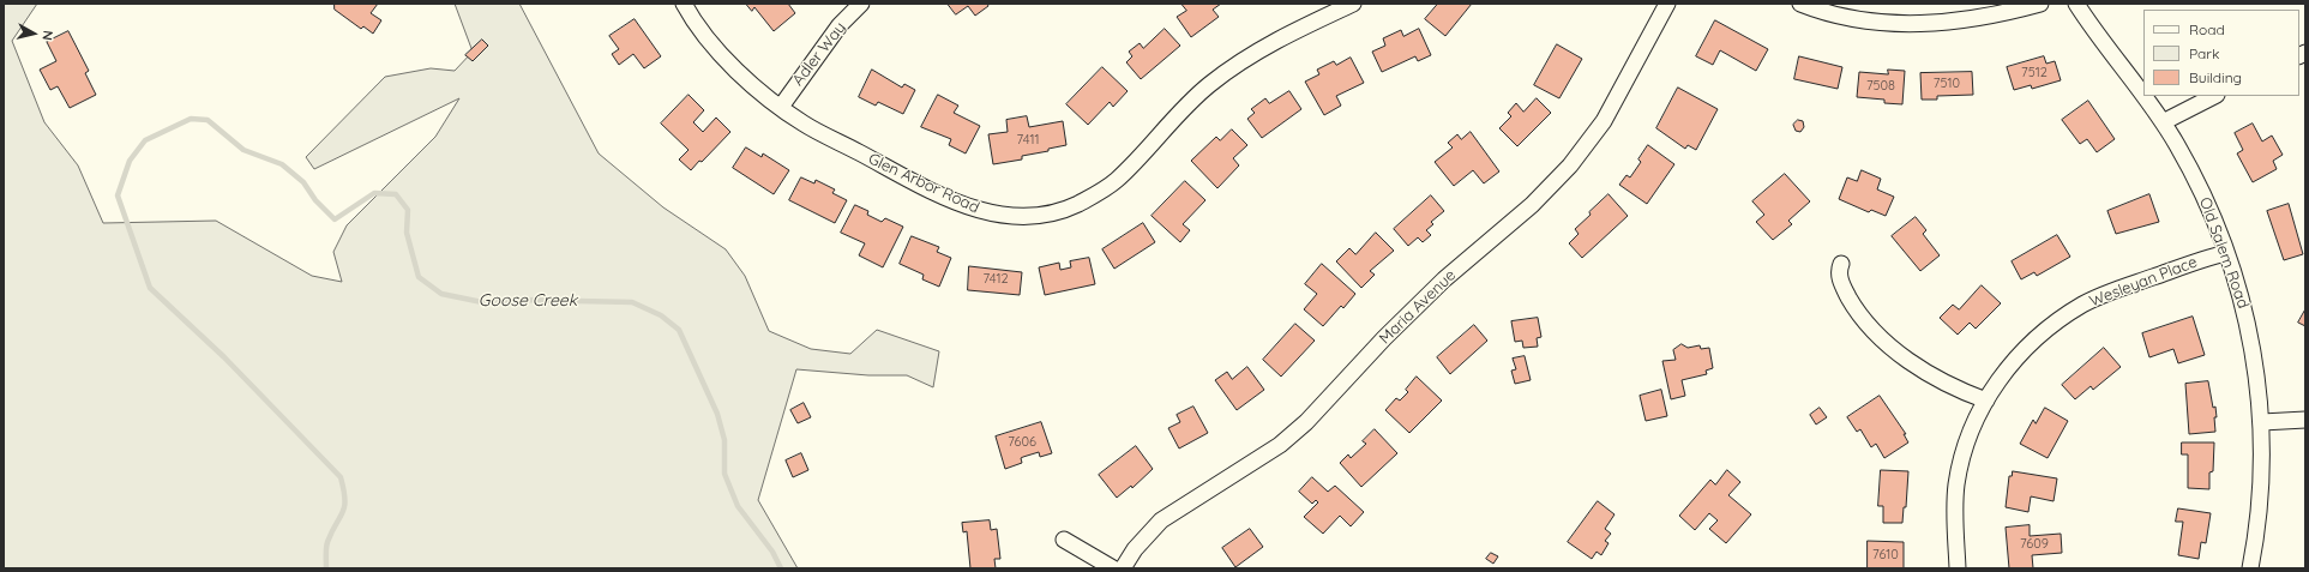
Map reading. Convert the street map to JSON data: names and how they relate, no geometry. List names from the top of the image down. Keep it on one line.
{"streets":{"street":["Adler Way","Glen Arbor Road","Old Salem Road","Wesleyan Place","Maria Avenue"]},"crossings":[["Adler Way","Glen Arbor Road"],["Old Salem Road","Wesleyan Place"]],"water":["Goose Creek"],"house_numbers":["7512","7510","7508","7411","7412","7606","7609","7610"],"legend":["Road","Park","Building"],"north":"right"}
